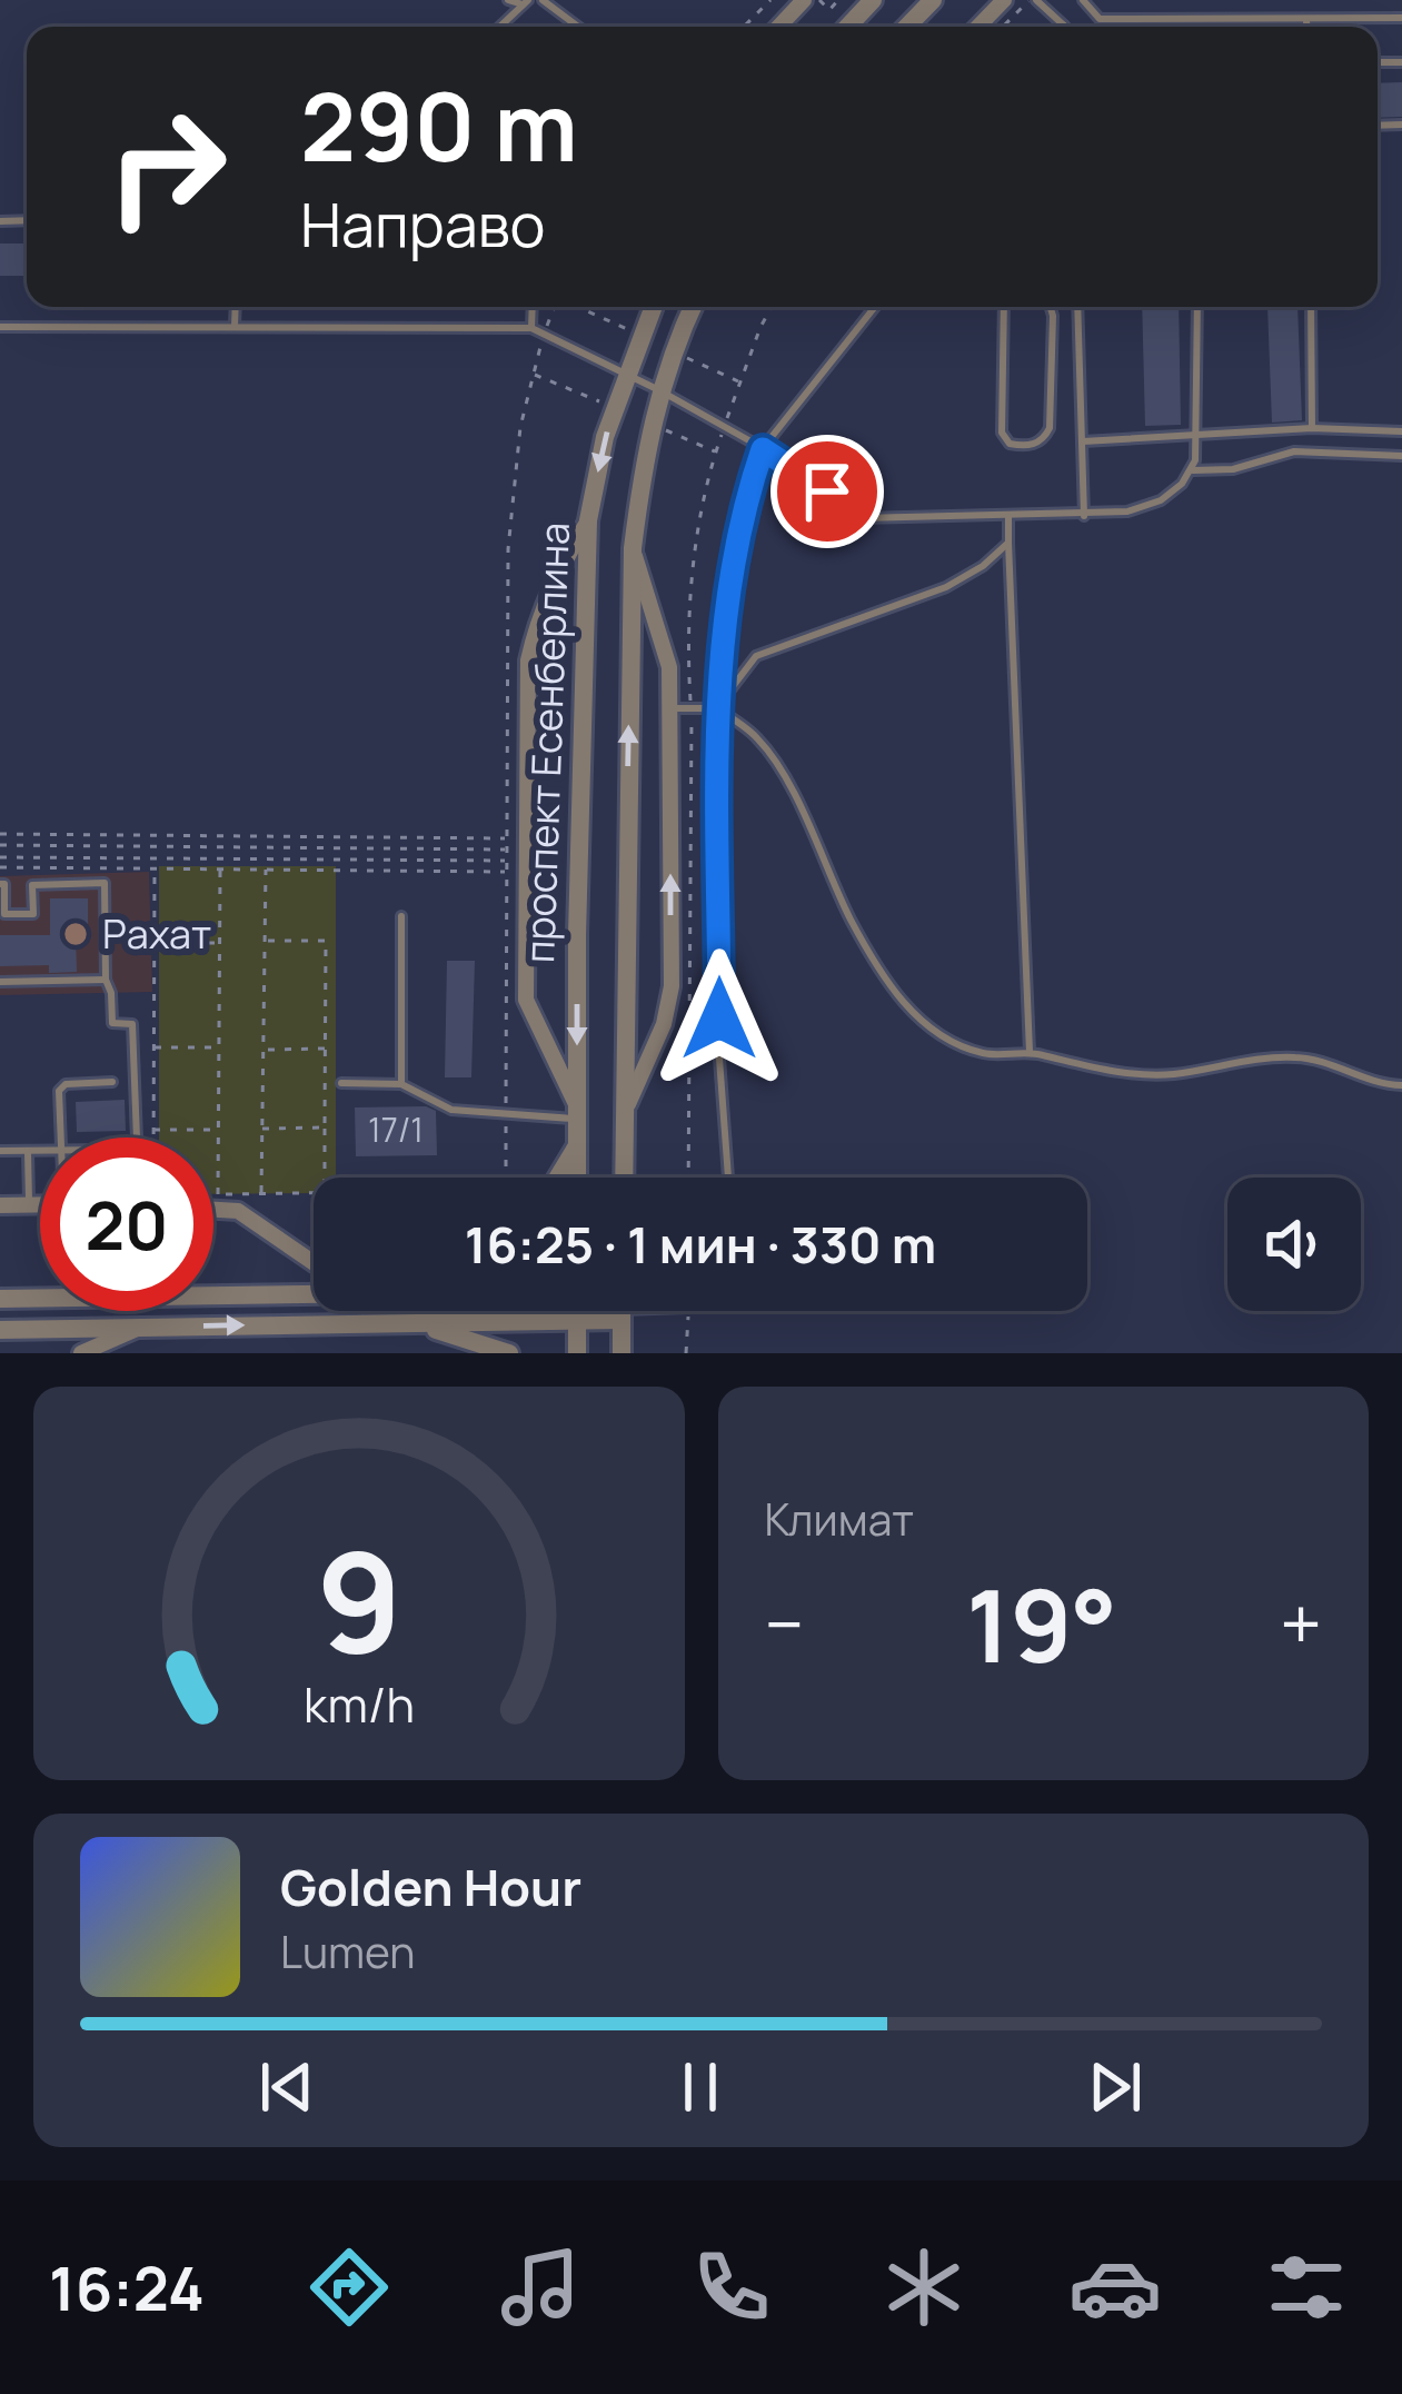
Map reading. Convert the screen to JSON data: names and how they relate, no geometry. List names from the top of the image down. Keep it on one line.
{"streets":{"street":["проспект Есенберлина"]},"places":["Рахат"],"house_numbers":["17/1"],"page":{"turn":["290 m","Направо"],"limit":"20","trip":"16:25 · 1 мин · 330 m","tile":"Климат","heat":["−","19°","+"],"song":["Golden Hour","Lumen"],"tabs":"16:24","gauge":["9","km/h"]}}
